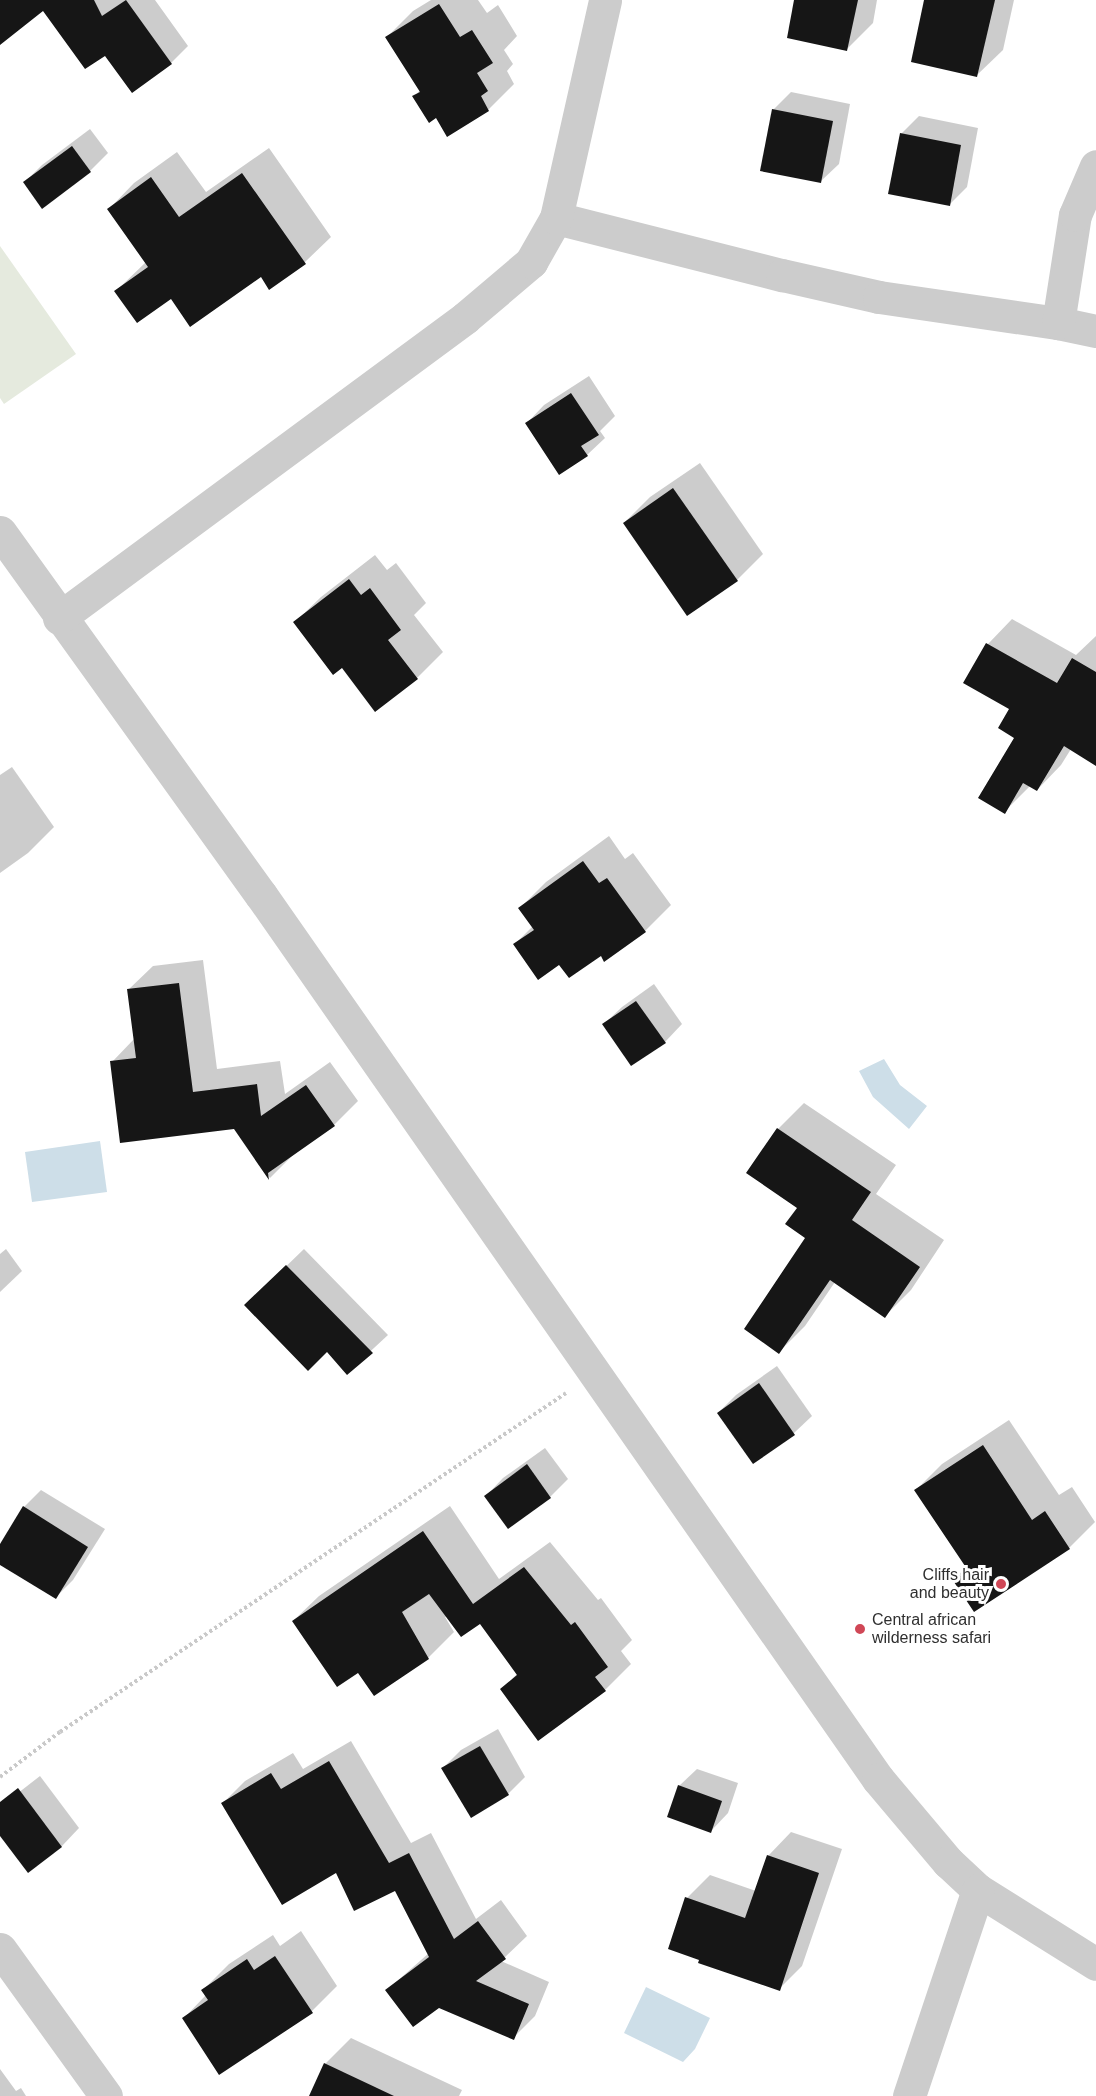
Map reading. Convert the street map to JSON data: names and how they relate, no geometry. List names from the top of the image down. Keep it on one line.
{"places":["Cliffs hair and beauty","Central african wilderness safari"]}
